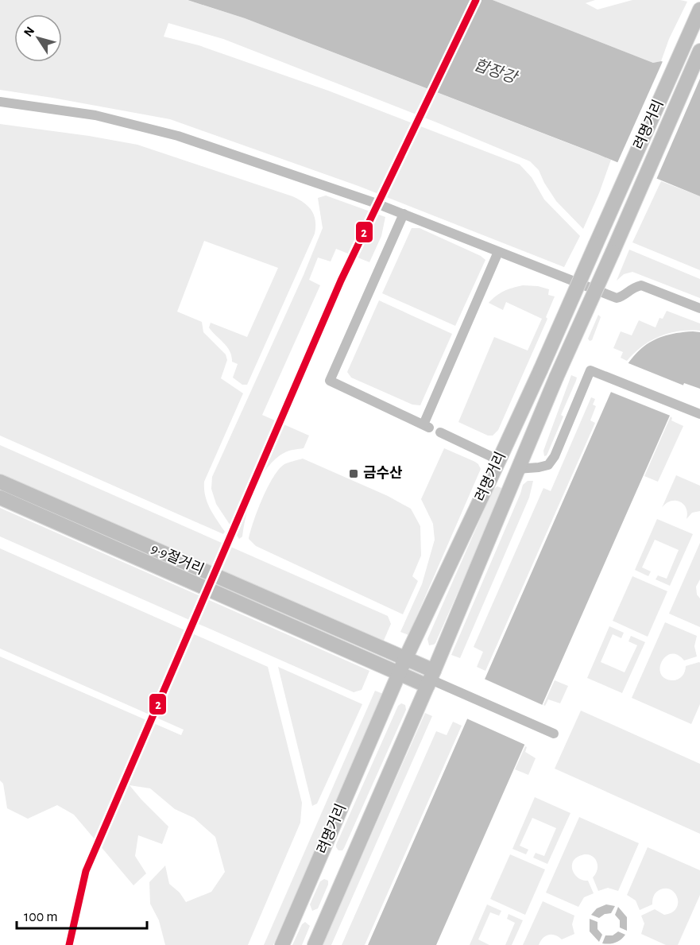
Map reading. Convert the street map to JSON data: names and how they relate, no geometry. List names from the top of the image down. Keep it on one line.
{"streets":{"highway":["려명거리","9·9절거리"]},"crossings":[["려명거리","9·9절거리"]],"water":["합장강"],"places":{"transit":["금수산"]},"lines":["transit line 2"],"scale_bar":"100 m","north":"top left"}
